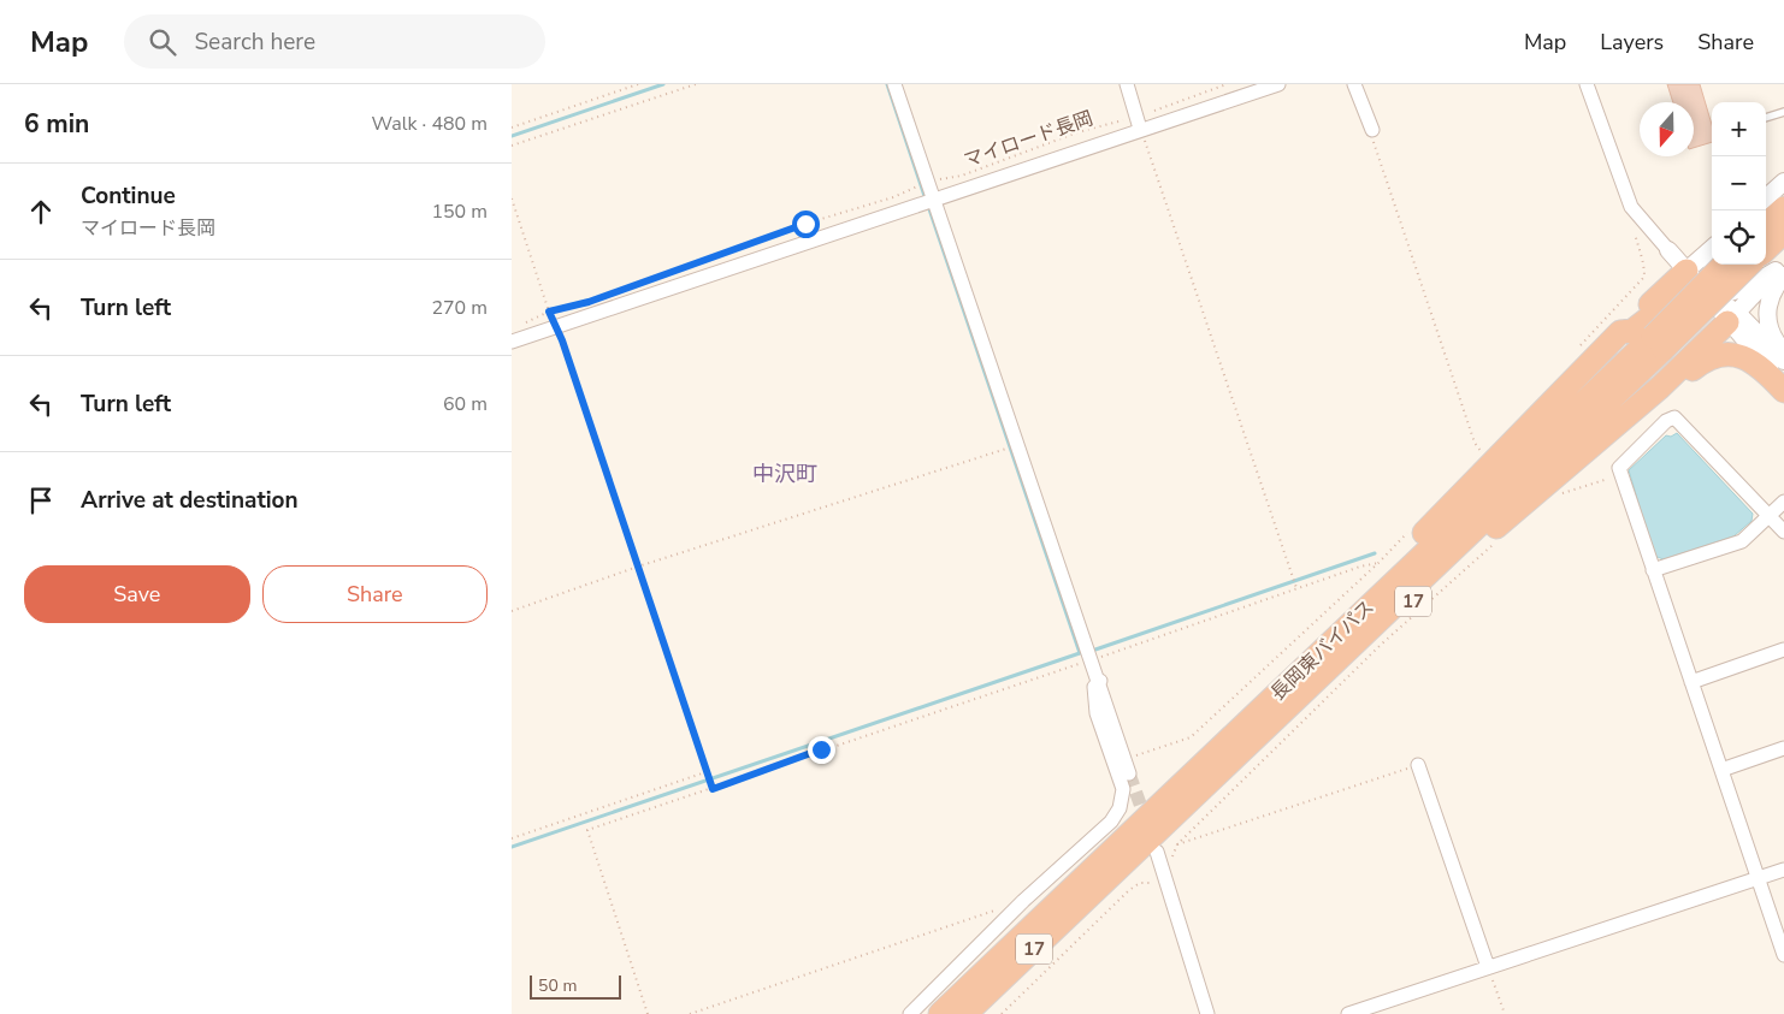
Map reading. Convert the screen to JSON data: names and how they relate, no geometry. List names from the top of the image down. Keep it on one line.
{"streets":{"highway":["17","長岡東バイパス"],"path":["マイロード長岡"]},"crossings":[["17","長岡東バイパス"]],"districts":["中沢町"],"scale_bar":"50 m","north":"bottom","page":{"header":"Map","search":"Search here","nav":["Map","Layers","Share"],"heading":["6 min","Walk · 480 m"],"map_buttons":["+","−"],"list":[["Continue","マイロード長岡","150 m"],["Turn left","270 m"],["Turn left","60 m"],"Arrive at destination"],"buttons":["Save","Share"],"scale":"50 m"}}
